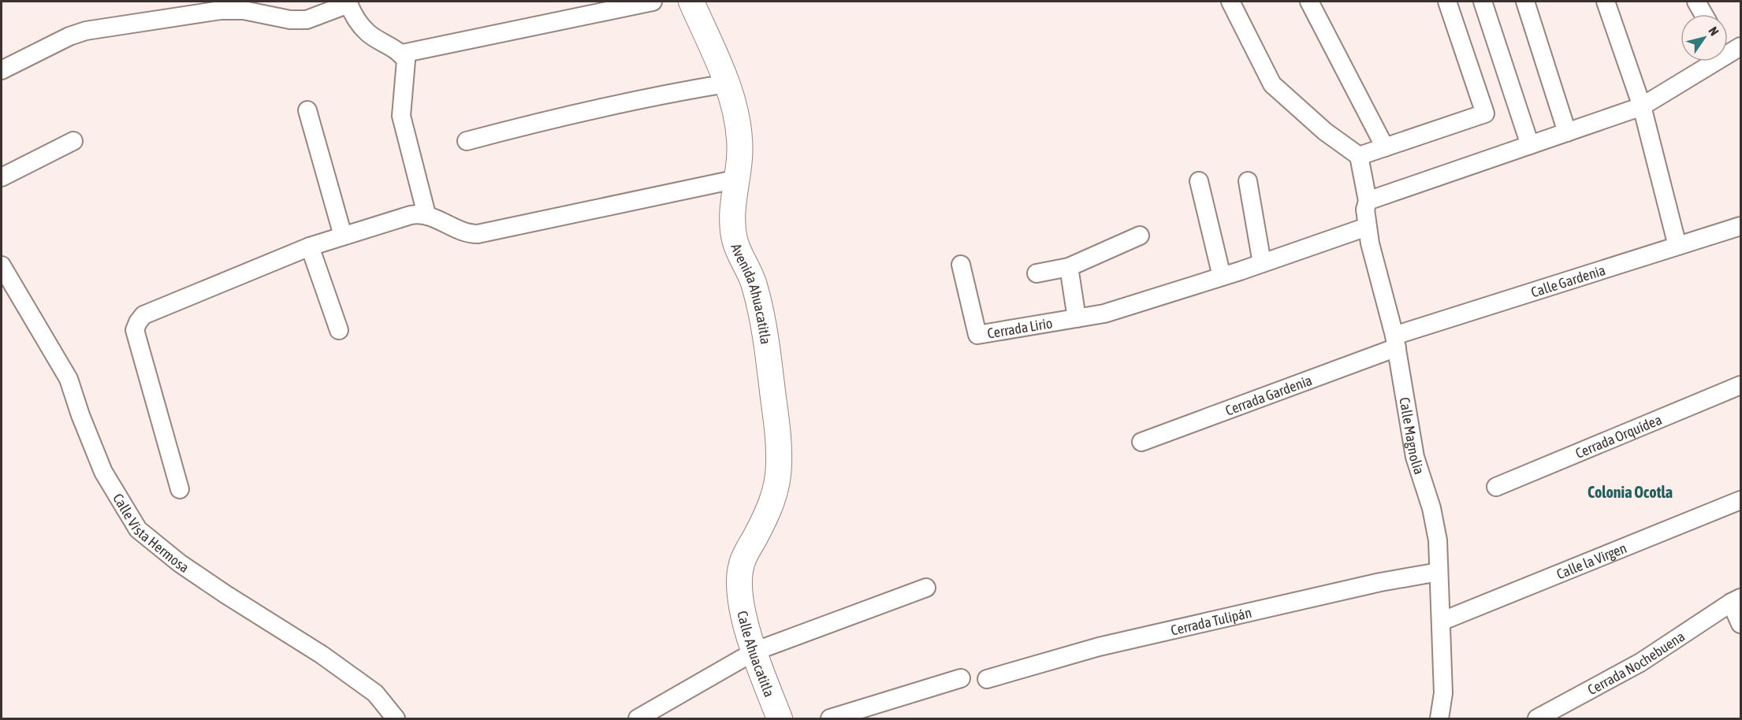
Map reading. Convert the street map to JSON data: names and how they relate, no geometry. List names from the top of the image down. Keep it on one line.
{"streets":{"street":["Calle Gardenia","Avenida Ahuacatitla","Cerrada Lirio","Cerrada Gardenia","Calle Magnolia","Cerrada Orquídea","Calle Vista Hermosa","Calle la Virgen","Cerrada Tulipán","Calle Ahuacatitla","Cerrada Nochebuena"]},"crossings":[["Calle Gardenia","Cerrada Gardenia"],["Calle Gardenia","Calle Magnolia"],["Avenida Ahuacatitla","Calle Ahuacatitla"],["Cerrada Lirio","Calle Magnolia"],["Cerrada Gardenia","Calle Magnolia"],["Calle Magnolia","Calle la Virgen"],["Calle Magnolia","Cerrada Tulipán"]],"districts":["Colonia Ocotla"],"north":"top right"}
